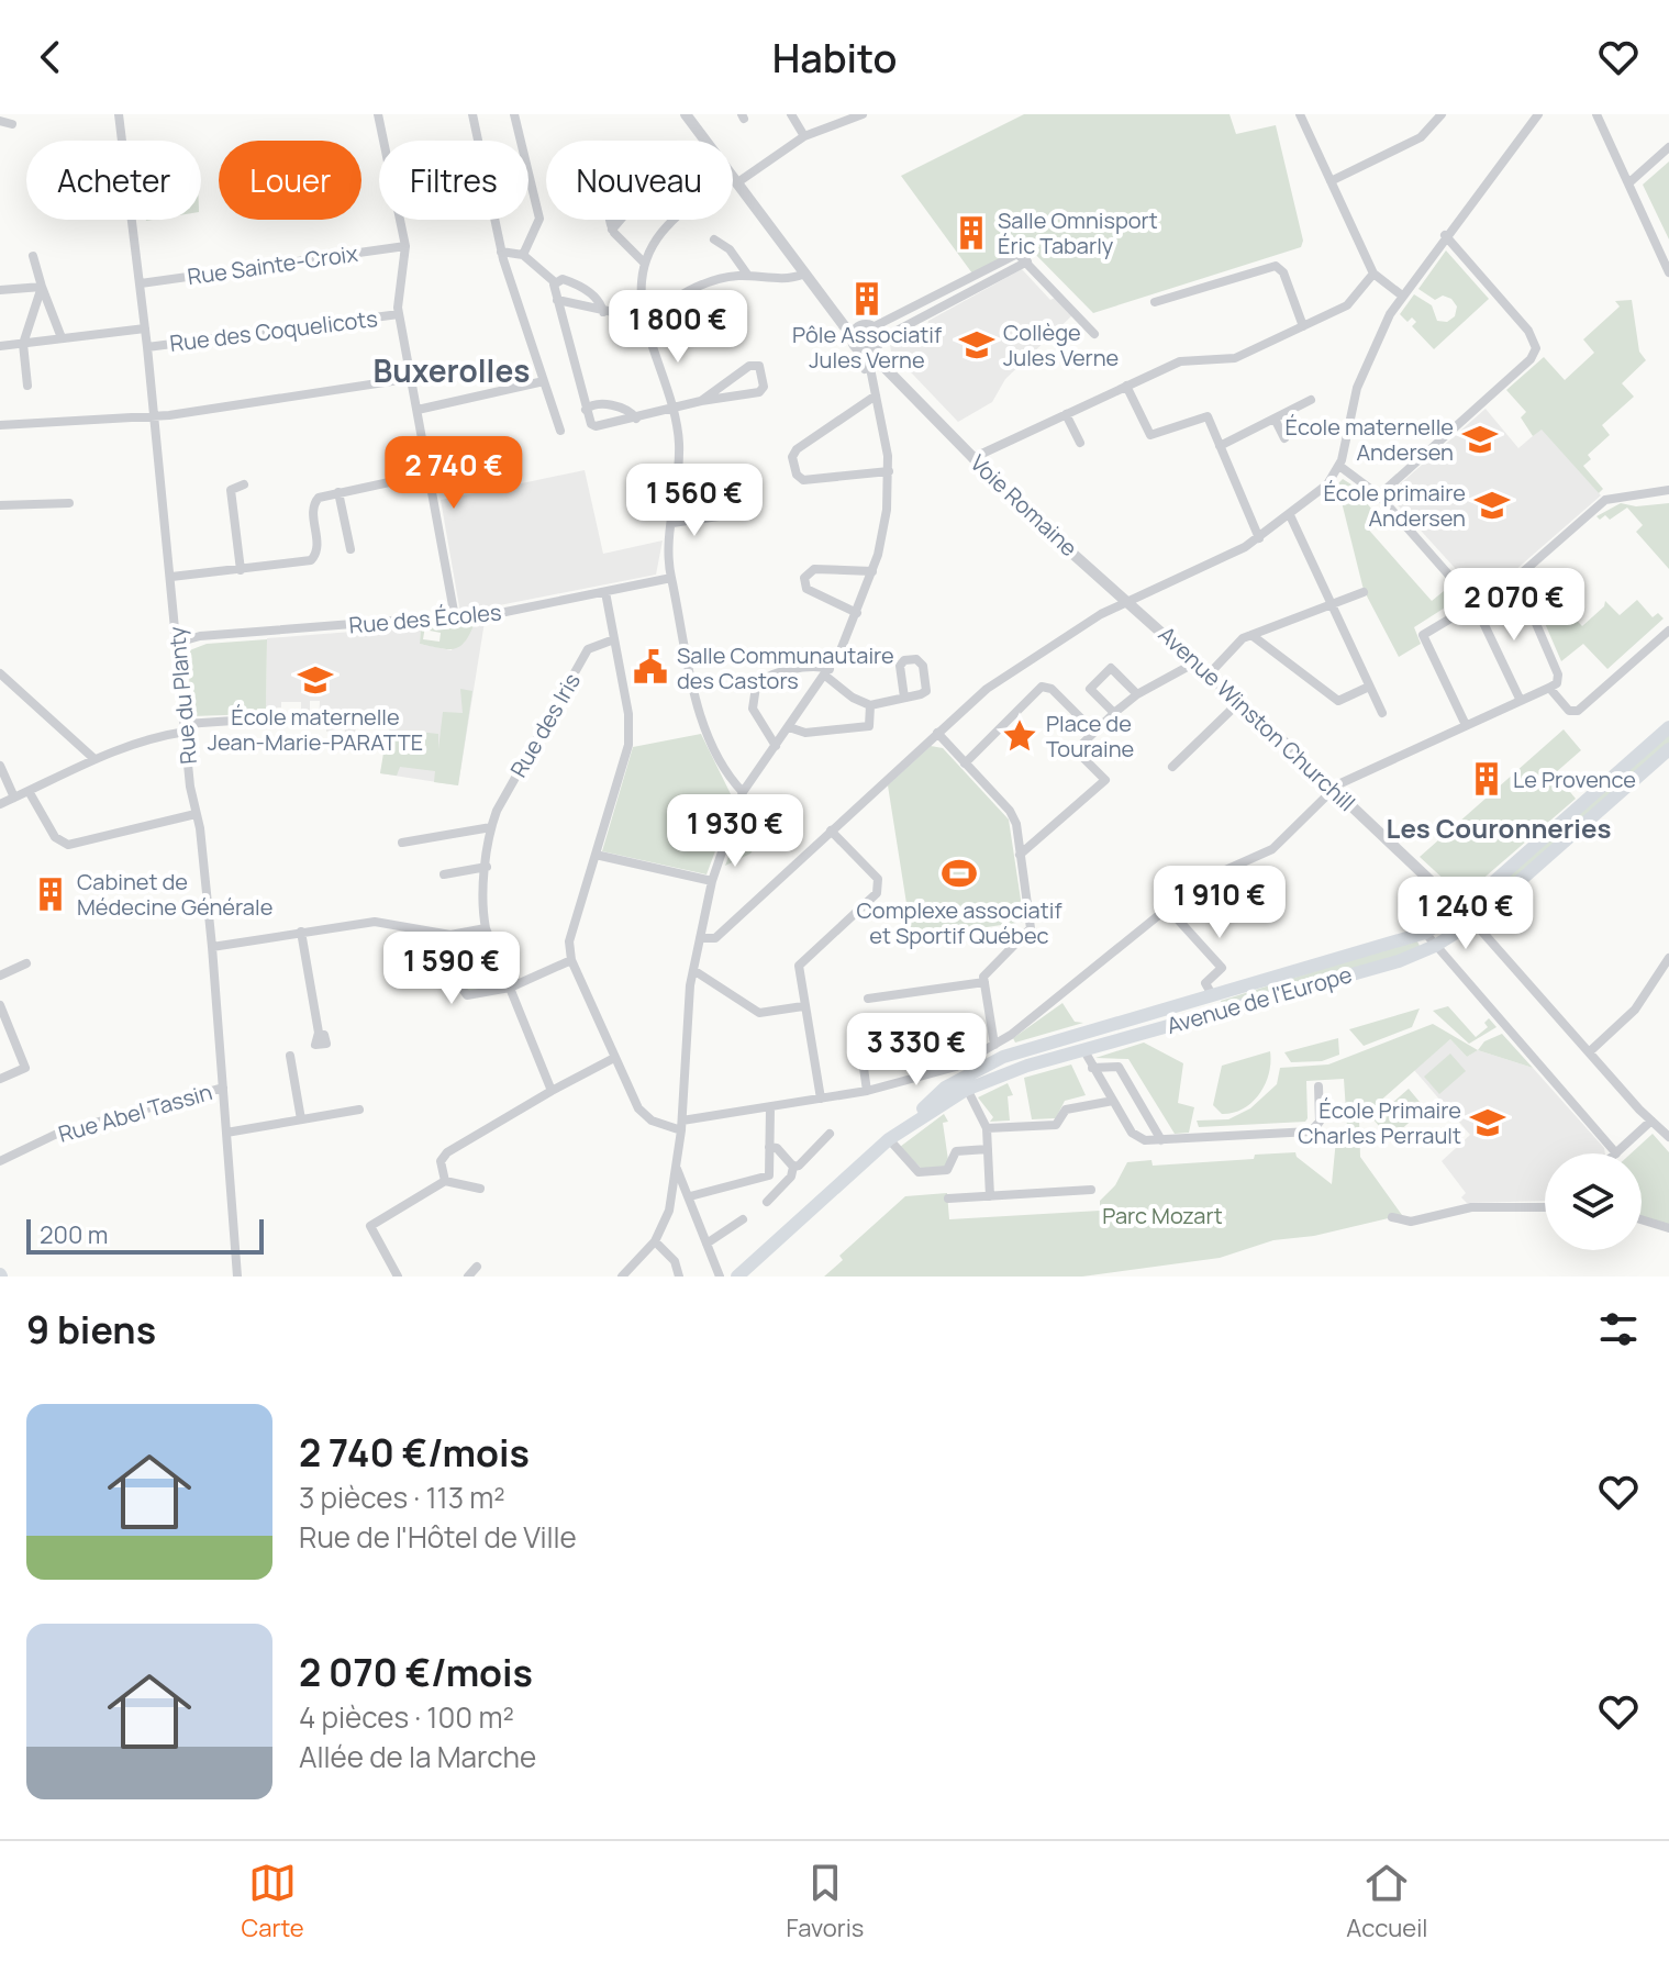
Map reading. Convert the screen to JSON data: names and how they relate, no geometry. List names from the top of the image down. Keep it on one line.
{"streets":{"main road":["Avenue de l'Europe"],"street":["Rue Sainte-Croix","Rue des Coquelicots","Voie Romaine","Rue des Écoles","Rue du Planty","Avenue Winston Churchill","Rue des Iris","Rue Abel Tassin"]},"crossings":[["Rue Sainte-Croix","Rue du Planty"],["Rue des Coquelicots","Rue du Planty"],["Voie Romaine","Avenue Winston Churchill"],["Rue des Écoles","Rue du Planty"],["Rue du Planty","Rue Abel Tassin"],["Avenue Winston Churchill","Avenue de l'Europe"]],"districts":["Buxerolles","Les Couronneries"],"parks":["Parc Mozart"],"places":{"building":["Salle Omnisport Éric Tabarly","Pôle Associatif Jules Verne","Le Provence","Cabinet de Médecine Générale"],"school or university":["Collège Jules Verne","École maternelle Andersen","École primaire Andersen","École maternelle Jean-Marie-PARATTE","École Primaire Charles Perrault"],"public building":["Salle Communautaire des Castors"],"place":["Place de Touraine"],"sports":["Complexe associatif et Sportif Québec"]},"scale_bar":"200 m","page":{"header":"Habito","chip":["Acheter","Louer","Filtres","Nouveau"],"price":["1 800 €","2 740 €","1 560 €","2 070 €","1 930 €","1 910 €","1 240 €","1 590 €","3 330 €"],"scale":"200 m","heading":"9 biens","list":[{"name":"2 740 €/mois","note":"3 pièces · 113 m² · Rue de l'Hôtel de Ville"},{"name":"2 070 €/mois","note":"4 pièces · 100 m² · Allée de la Marche"}],"tabs":["Carte","Favoris","Accueil"]}}
